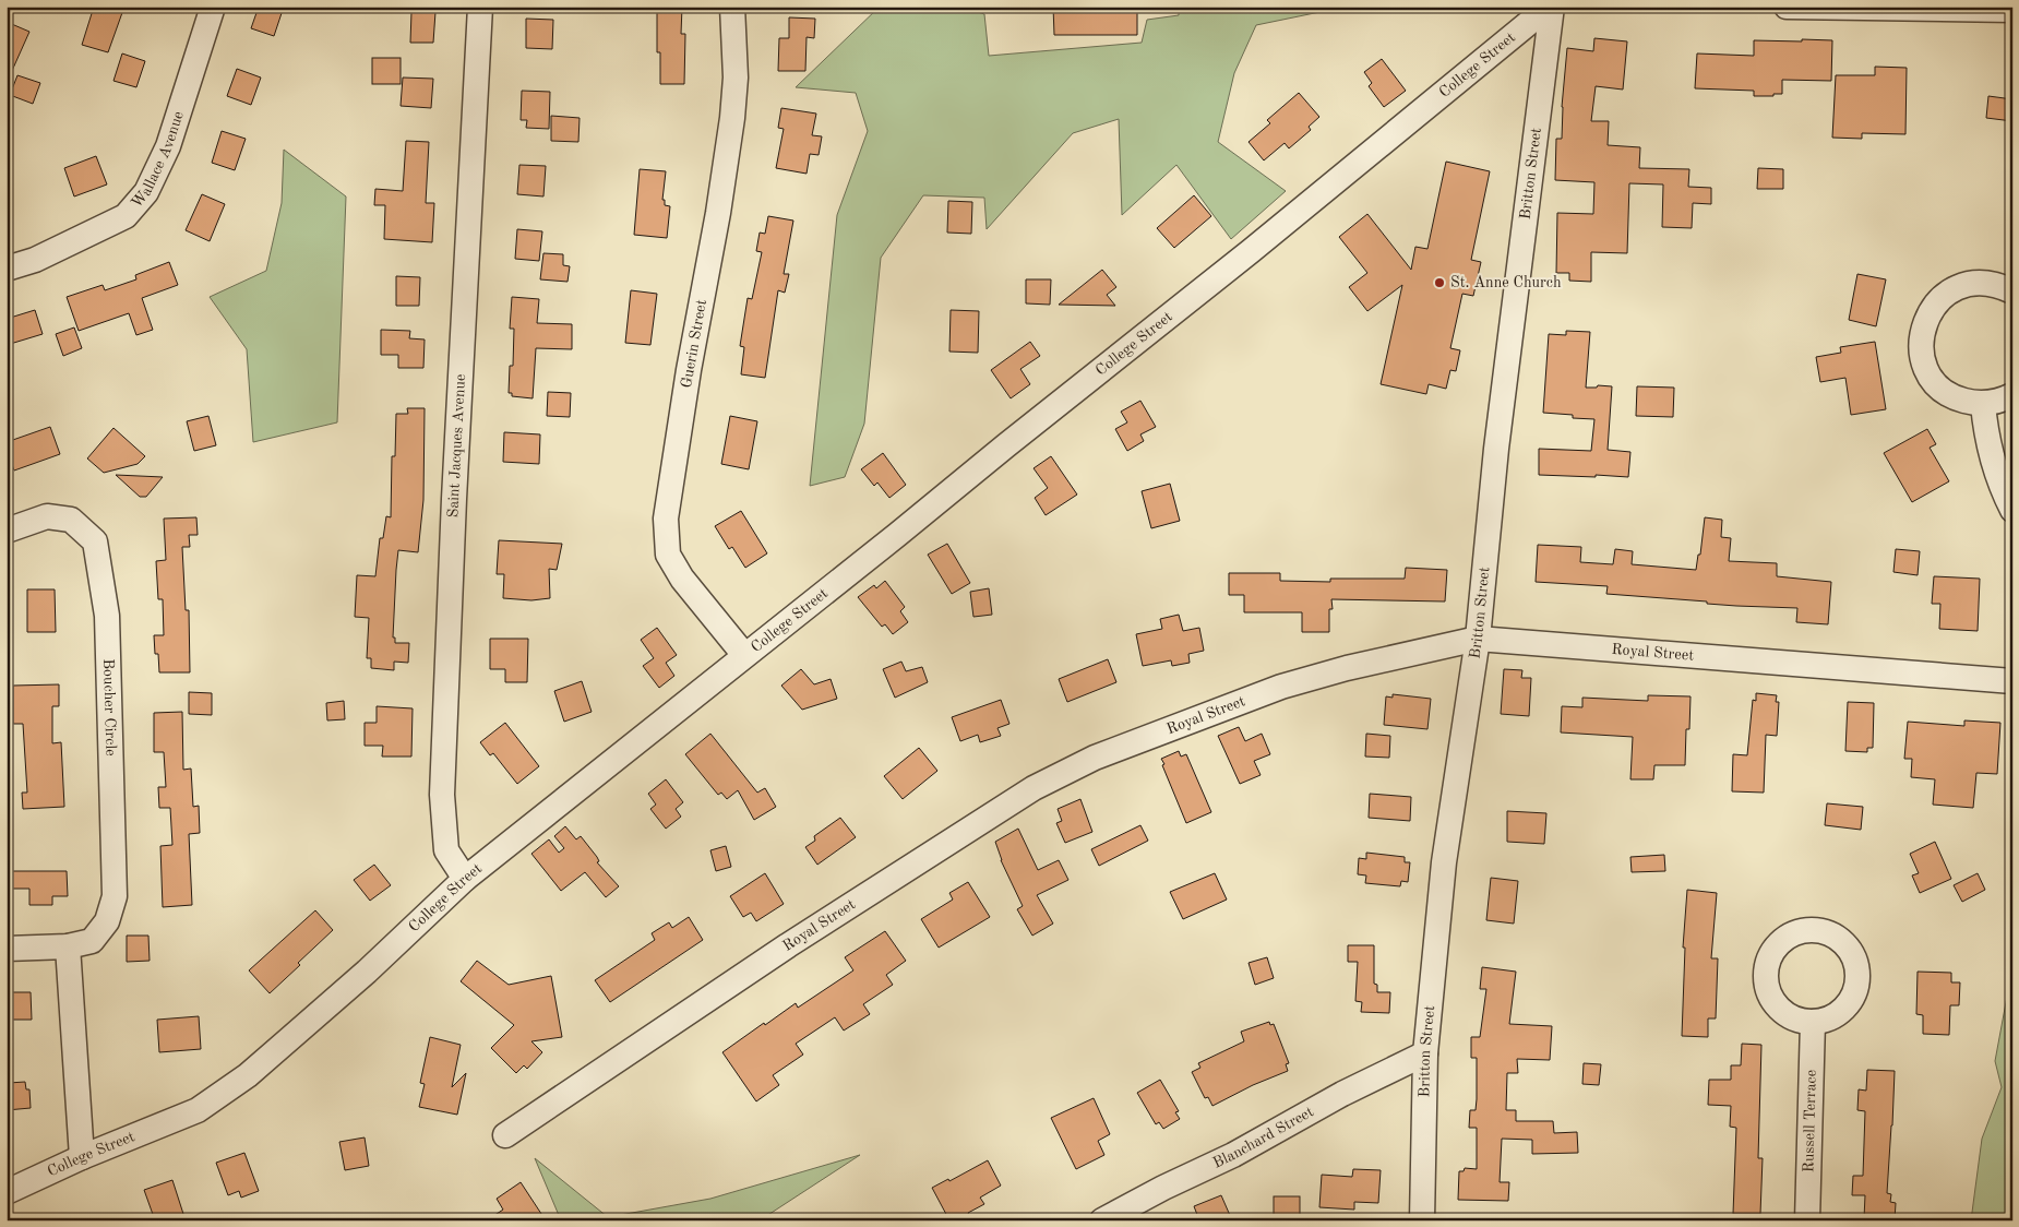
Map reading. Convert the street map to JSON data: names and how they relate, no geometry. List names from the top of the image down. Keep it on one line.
{"streets":{"street":["College Street","Wallace Avenue","Britton Street","Guerin Street","Saint Jacques Avenue","Royal Street","Boucher Circle","Russell Terrace","Blanchard Street"]},"crossings":[["College Street","Britton Street"],["College Street","Guerin Street"],["College Street","Saint Jacques Avenue"],["Britton Street","Royal Street"],["Britton Street","Blanchard Street"]],"places":["St. Anne Church"]}
